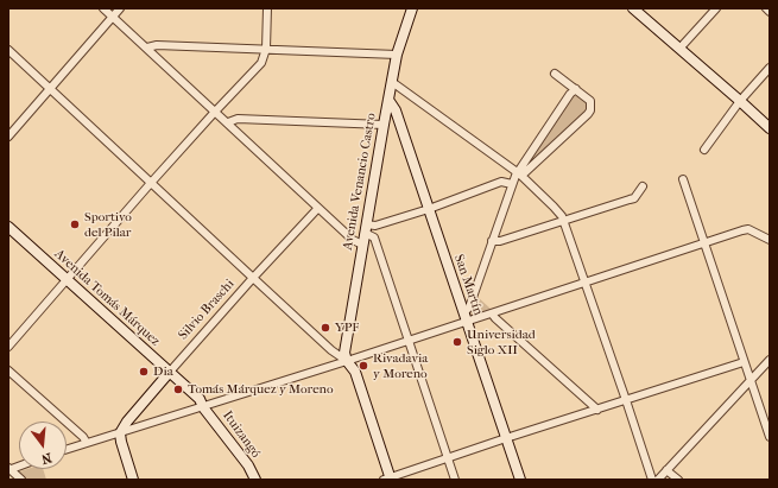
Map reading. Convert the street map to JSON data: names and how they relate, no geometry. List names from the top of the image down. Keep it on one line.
{"streets":{"street":["Avenida Venancio Castro","San Martín","Avenida Tomás Márquez","Silvio Braschi","Ituizangó"]},"crossings":[["Avenida Venancio Castro","San Martín"],["Avenida Tomás Márquez","Silvio Braschi"],["Avenida Tomás Márquez","Ituizangó"]],"places":["Sportivo del Pilar","YPF","Universidad Siglo XII","Rivadavia y Moreno","Dia","Tomás Márquez y Moreno"],"north":"bottom"}
